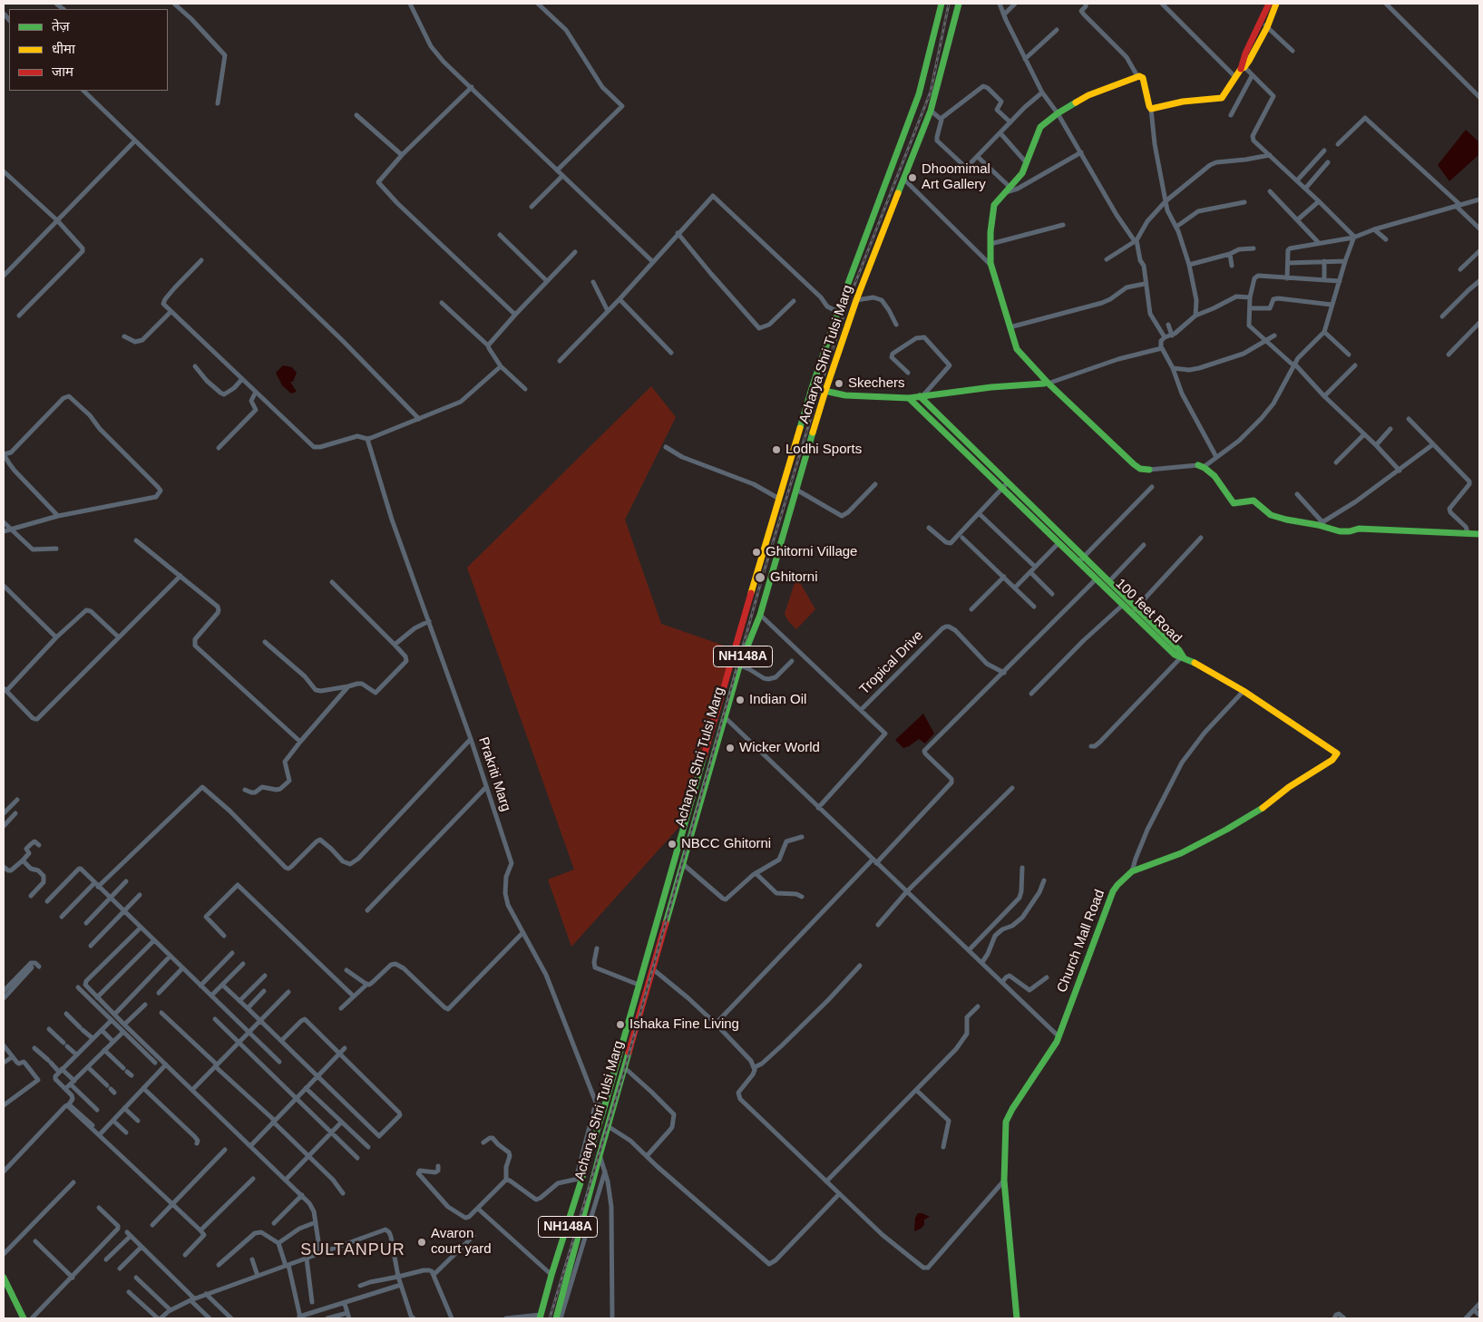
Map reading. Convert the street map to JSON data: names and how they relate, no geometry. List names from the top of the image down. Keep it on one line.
{"streets":{"main road":["Acharya Shri Tulsi Marg","100 feet Road","NH148A","Church Mall Road"],"street":["Tropical Drive","Prakriti Marg"]},"crossings":[["Acharya Shri Tulsi Marg","Tropical Drive"],["100 feet Road","Church Mall Road"]],"districts":["SULTANPUR"],"places":["Dhoomimal Art Gallery","Skechers","Lodhi Sports","Ghitorni Village","Ghitorni","Indian Oil","Wicker World","NBCC Ghitorni","Ishaka Fine Living","Avaron court yard"],"legend":["तेज़","धीमा","जाम"]}
